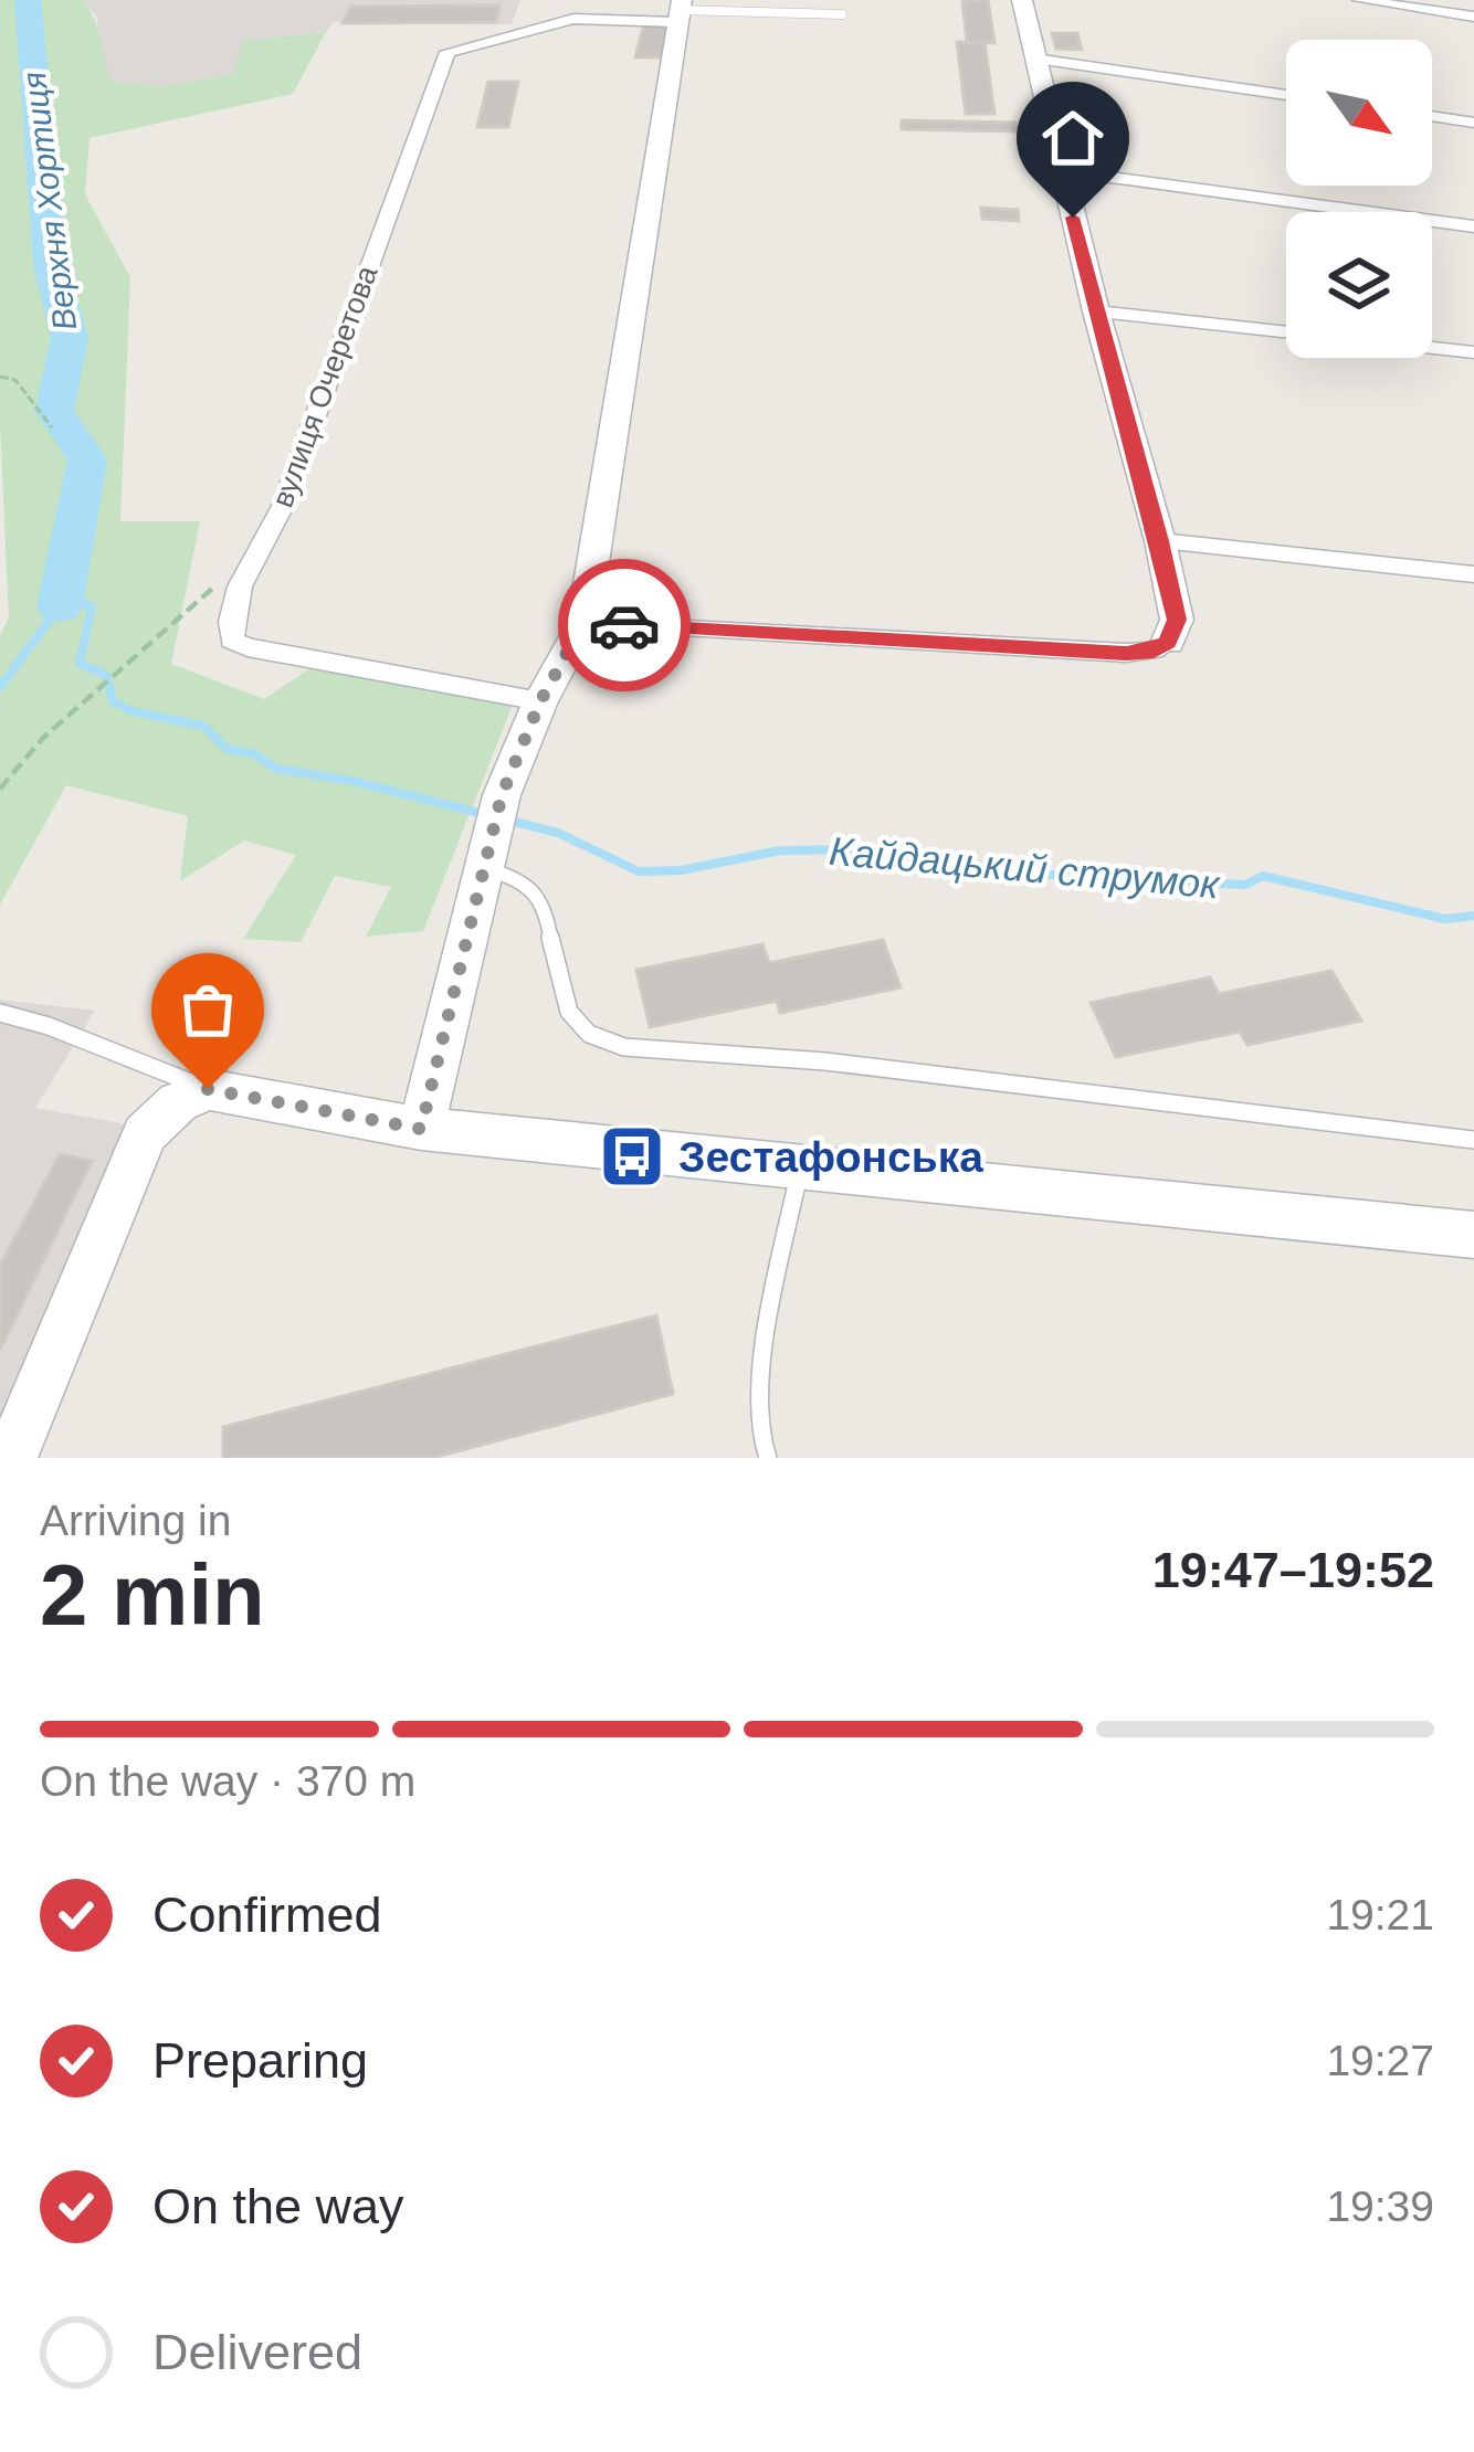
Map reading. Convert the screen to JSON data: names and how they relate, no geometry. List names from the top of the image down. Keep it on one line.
{"streets":{"street":["вулиця Очеретова"]},"water":["Верхня Хортиця","Кайдацький струмок"],"places":{"bus stop":["Зестафонська"]},"north":"bottom right","page":{"heading":["2 min","Arriving in","19:47–19:52"],"bar":"On the way · 370 m","list":[["Confirmed","19:21"],["Preparing","19:27"],["On the way","19:39"],"Delivered"]}}
